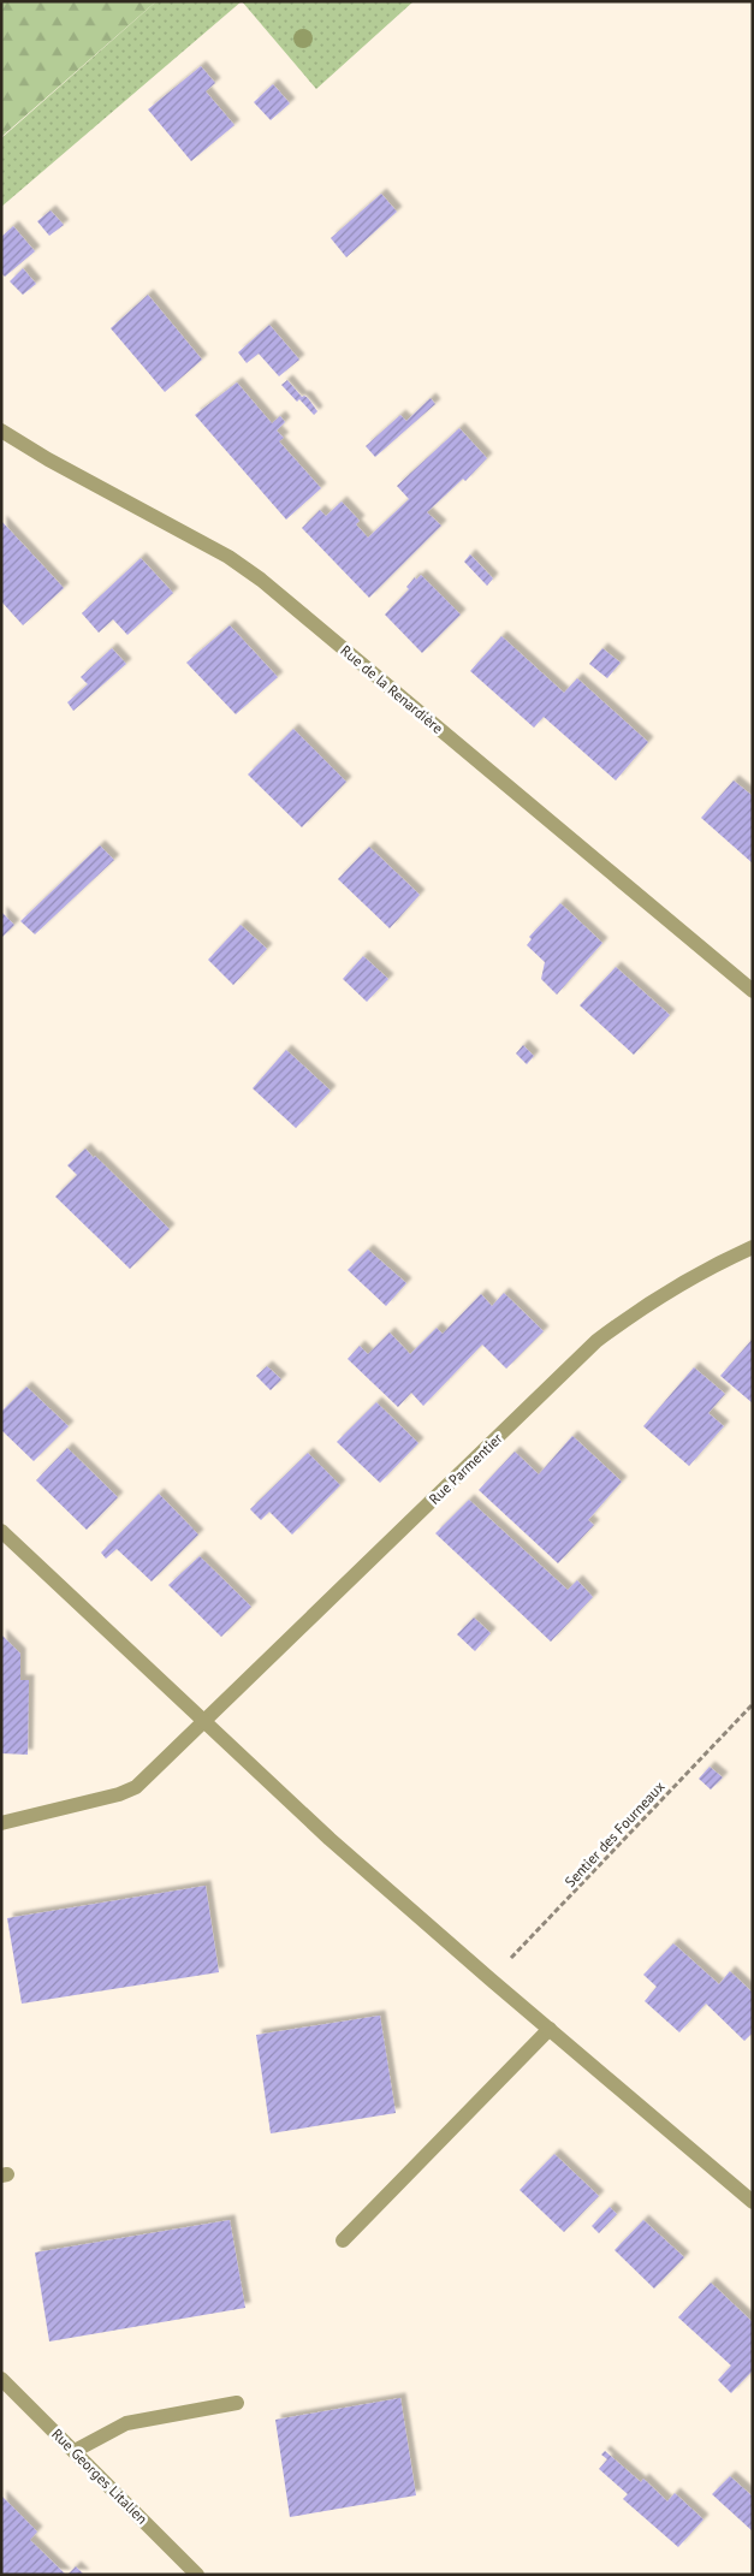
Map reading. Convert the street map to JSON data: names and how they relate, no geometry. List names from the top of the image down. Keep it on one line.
{"streets":{"street":["Rue de la Renardière","Rue Parmentier","Rue Georges Litalien"],"path":["Sentier des Fourneaux"]}}
